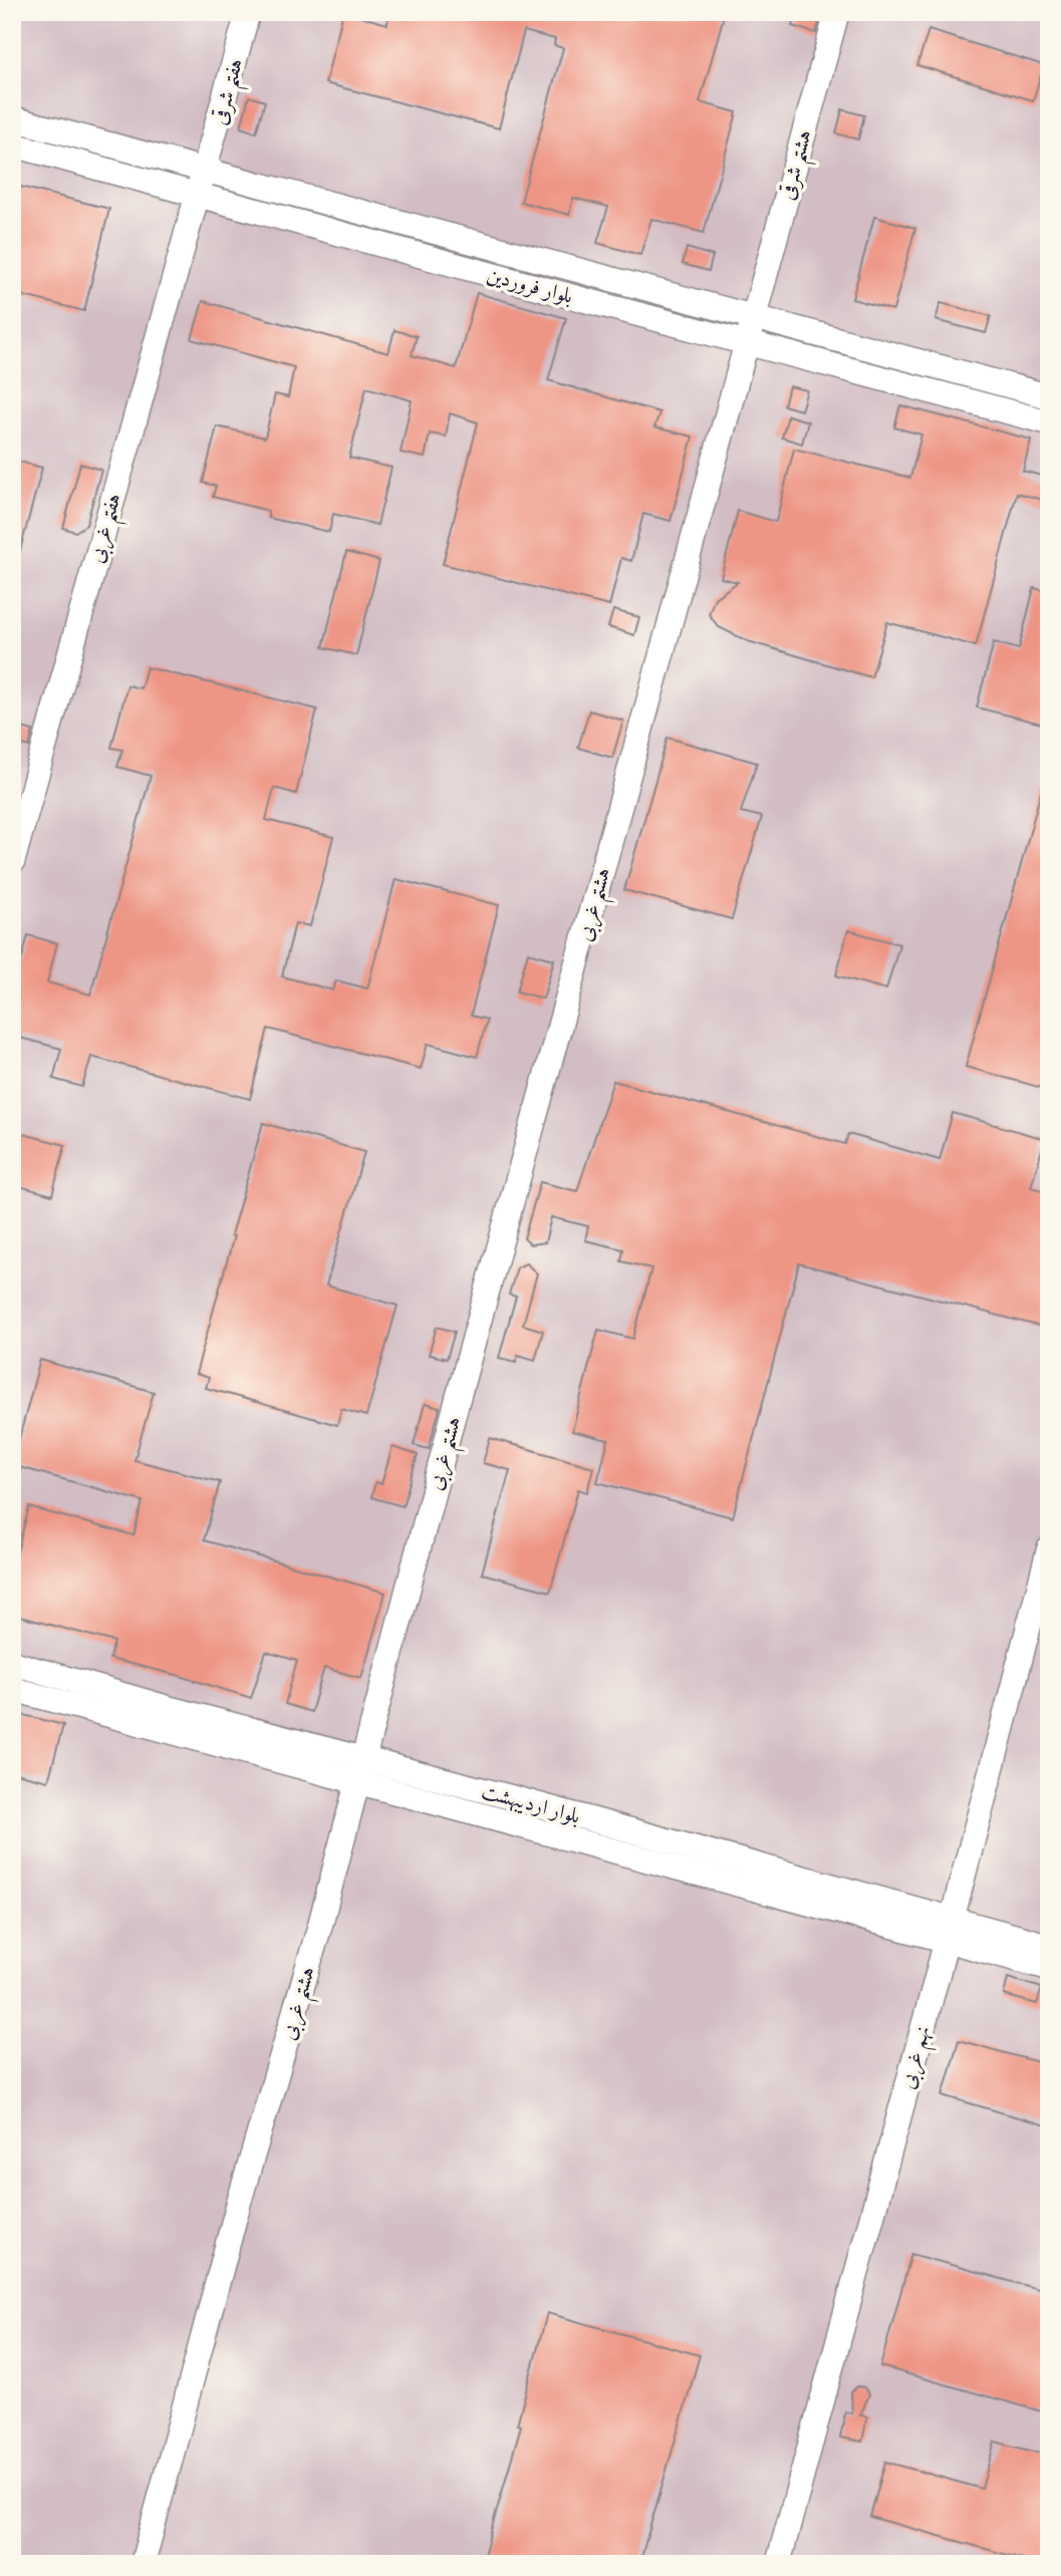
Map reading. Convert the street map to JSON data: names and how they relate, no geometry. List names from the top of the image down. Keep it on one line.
{"streets":{"street":["هفتم شرقی","هشتم شرقی","بلوار فروردین","هفتم غربی","هشتم غربی","بلوار اردیبهشت","نهم غربی"]},"crossings":[["هفتم شرقی","بلوار فروردین"],["هفتم شرقی","هفتم غربی"],["هشتم شرقی","بلوار فروردین"],["هشتم شرقی","هشتم غربی"],["بلوار فروردین","هفتم غربی"],["بلوار فروردین","هشتم غربی"],["هشتم غربی","بلوار اردیبهشت"],["بلوار اردیبهشت","نهم غربی"]]}
